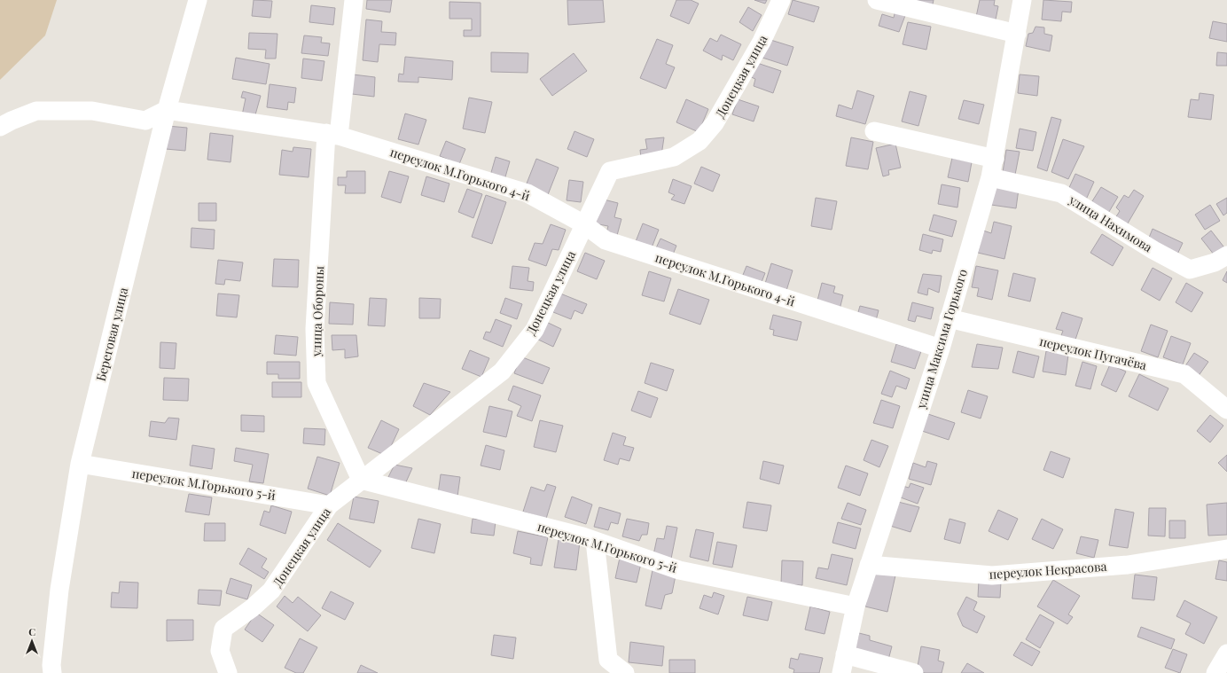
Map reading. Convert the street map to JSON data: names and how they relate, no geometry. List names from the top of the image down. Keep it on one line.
{"streets":{"street":["Донецкая улица","переулок М.Горького 4-й","улица Нахимова","улица Обороны","Береговая улица","улица Максима Горького","переулок Пугачёва","переулок М.Горького 5-й","переулок Некрасова"]},"crossings":[["Донецкая улица","переулок М.Горького 4-й"],["Донецкая улица","улица Обороны"],["Донецкая улица","переулок М.Горького 5-й"],["переулок М.Горького 4-й","улица Обороны"],["переулок М.Горького 4-й","Береговая улица"],["переулок М.Горького 4-й","улица Максима Горького"],["улица Нахимова","улица Максима Горького"],["улица Обороны","переулок М.Горького 5-й"],["Береговая улица","переулок М.Горького 5-й"],["улица Максима Горького","переулок Пугачёва"],["улица Максима Горького","переулок М.Горького 5-й"],["улица Максима Горького","переулок Некрасова"]],"north":"top"}
